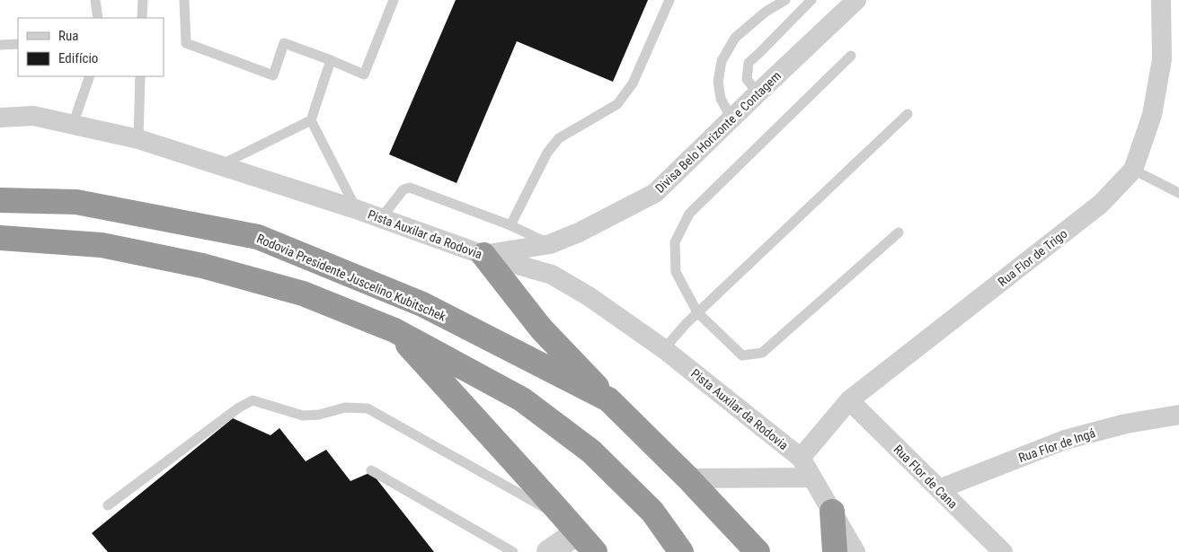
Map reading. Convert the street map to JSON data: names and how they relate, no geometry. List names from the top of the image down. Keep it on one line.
{"streets":{"highway":["Rodovia Presidente Juscelino Kubitschek"],"street":["Divisa Belo Horizonte e Contagem","Pista Auxilar da Rodovia","Rua Flor de Trigo","Rua Flor de Ingá","Rua Flor de Cana"]},"crossings":[["Divisa Belo Horizonte e Contagem","Pista Auxilar da Rodovia"],["Pista Auxilar da Rodovia","Rua Flor de Trigo"],["Rua Flor de Trigo","Rua Flor de Cana"],["Rua Flor de Ingá","Rua Flor de Cana"]],"legend":["Rua","Edifício"]}
